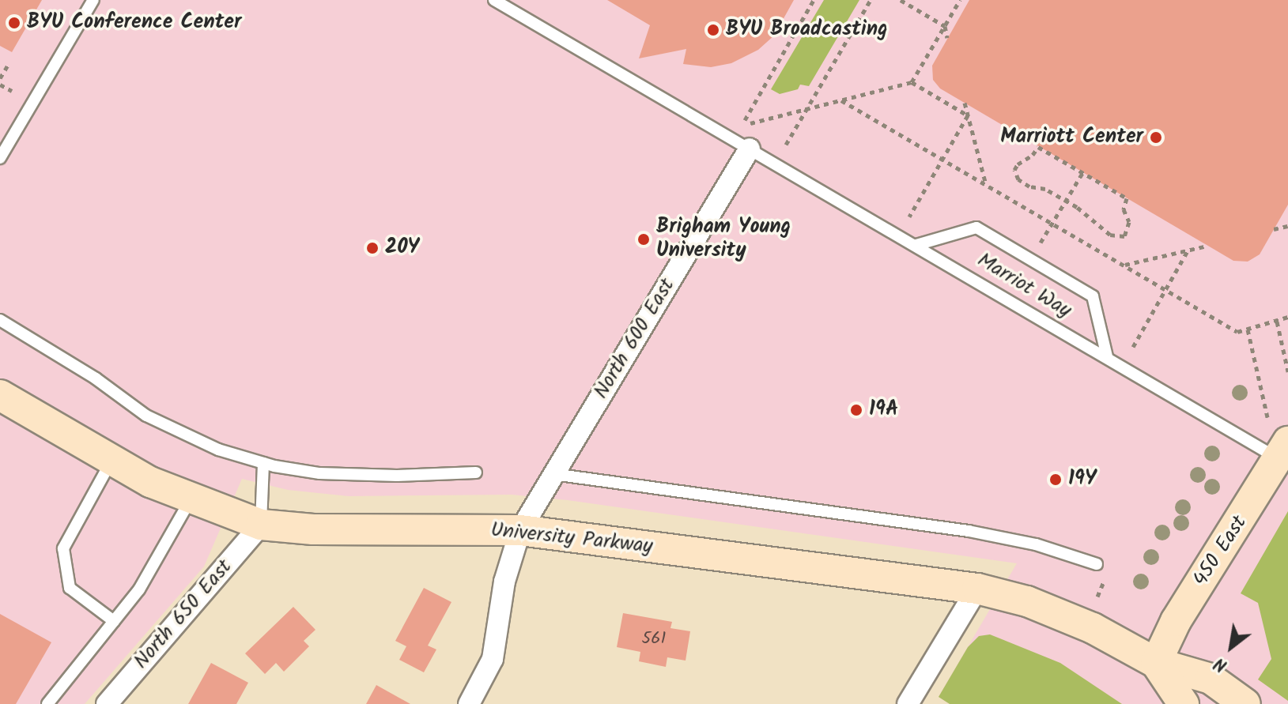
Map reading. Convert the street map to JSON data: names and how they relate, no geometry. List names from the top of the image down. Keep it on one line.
{"streets":{"main road":["University Parkway","450 East"],"street":["North 600 East","North 650 East"],"lane":["Marriot Way"]},"crossings":[["Marriot Way","North 600 East"],["Marriot Way","450 East"],["North 600 East","University Parkway"],["University Parkway","450 East"],["University Parkway","North 650 East"]],"places":["BYU Conference Center","BYU Broadcasting","Marriott Center","Brigham Young University","20Y","19A","19Y"],"house_numbers":["561"],"north":"bottom left"}
